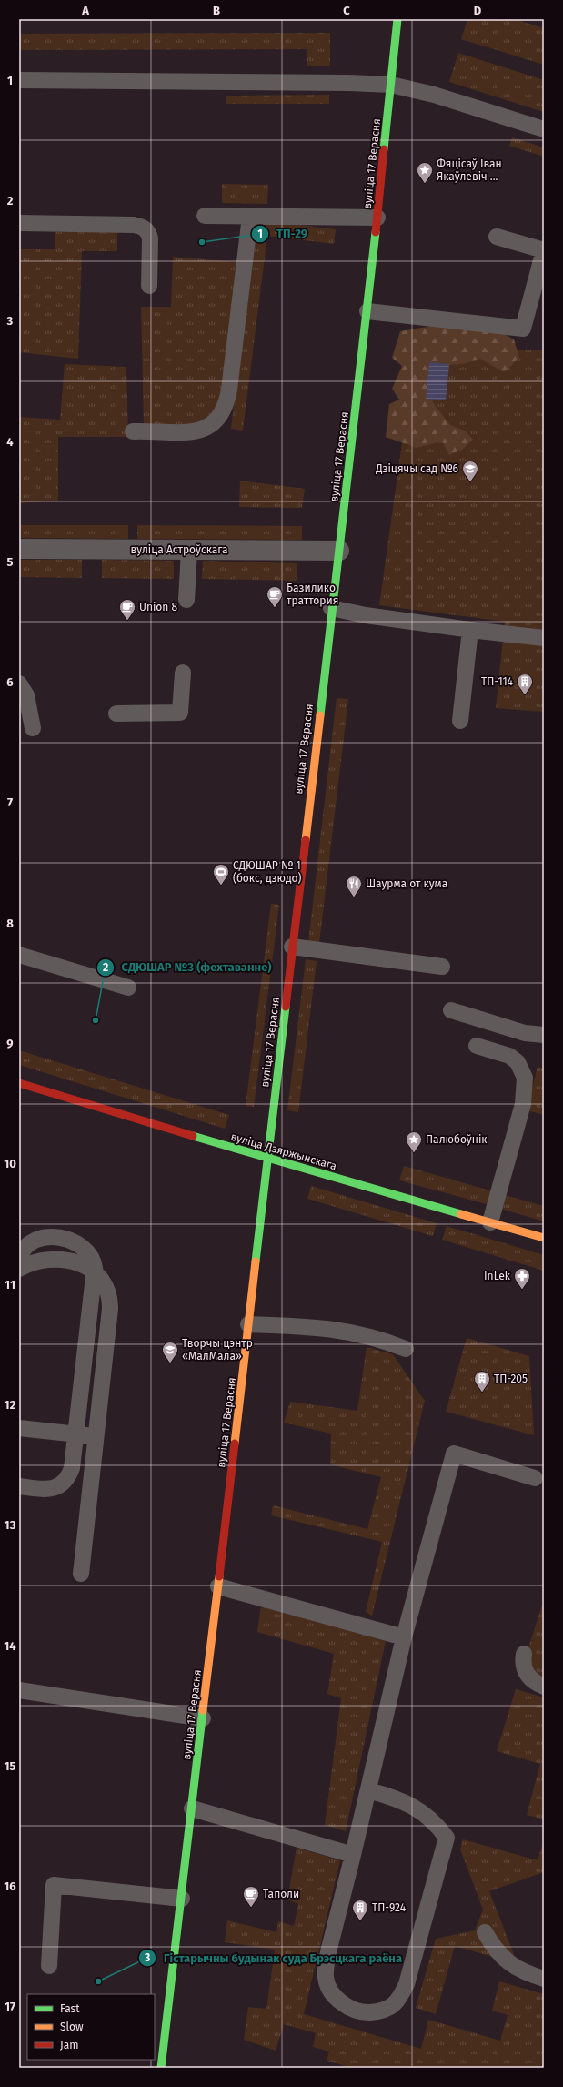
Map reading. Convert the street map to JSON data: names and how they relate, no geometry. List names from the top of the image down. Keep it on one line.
{"streets":{"main road":["вуліца 17 Верасня","вуліца Дзяржынскага"],"street":["вуліца Астроўскага"]},"crossings":[["вуліца 17 Верасня","вуліца Астроўскага"],["вуліца 17 Верасня","вуліца Дзяржынскага"]],"places":{"place":["Фяцісаў Іван Якаўлевіч ...","Палюбоўнік"],"other":["ТП-29","СДЮШАР №3 (фехтаванне)","Гістарычны будынак суда Брэсцкага раёна"],"school or university":["Дзіцячы сад №6","Творчы цэнтр «МалМала»"],"cafe":["Базилико траттория","Union 8","Таполи"],"building":["ТП-114","ТП-205","ТП-924"],"sports":["СДЮШАР № 1 (бокс, дзюдо)"],"restaurant":["Шаурма от кума"],"pharmacy":["InLek"]},"legend":["Fast","Slow","Jam"],"grid":{"columns":["A","B","C","D"],"rows":["1","2","3","4","5","6","7","8","9","10","11","12","13","14","15","16","17"]}}
